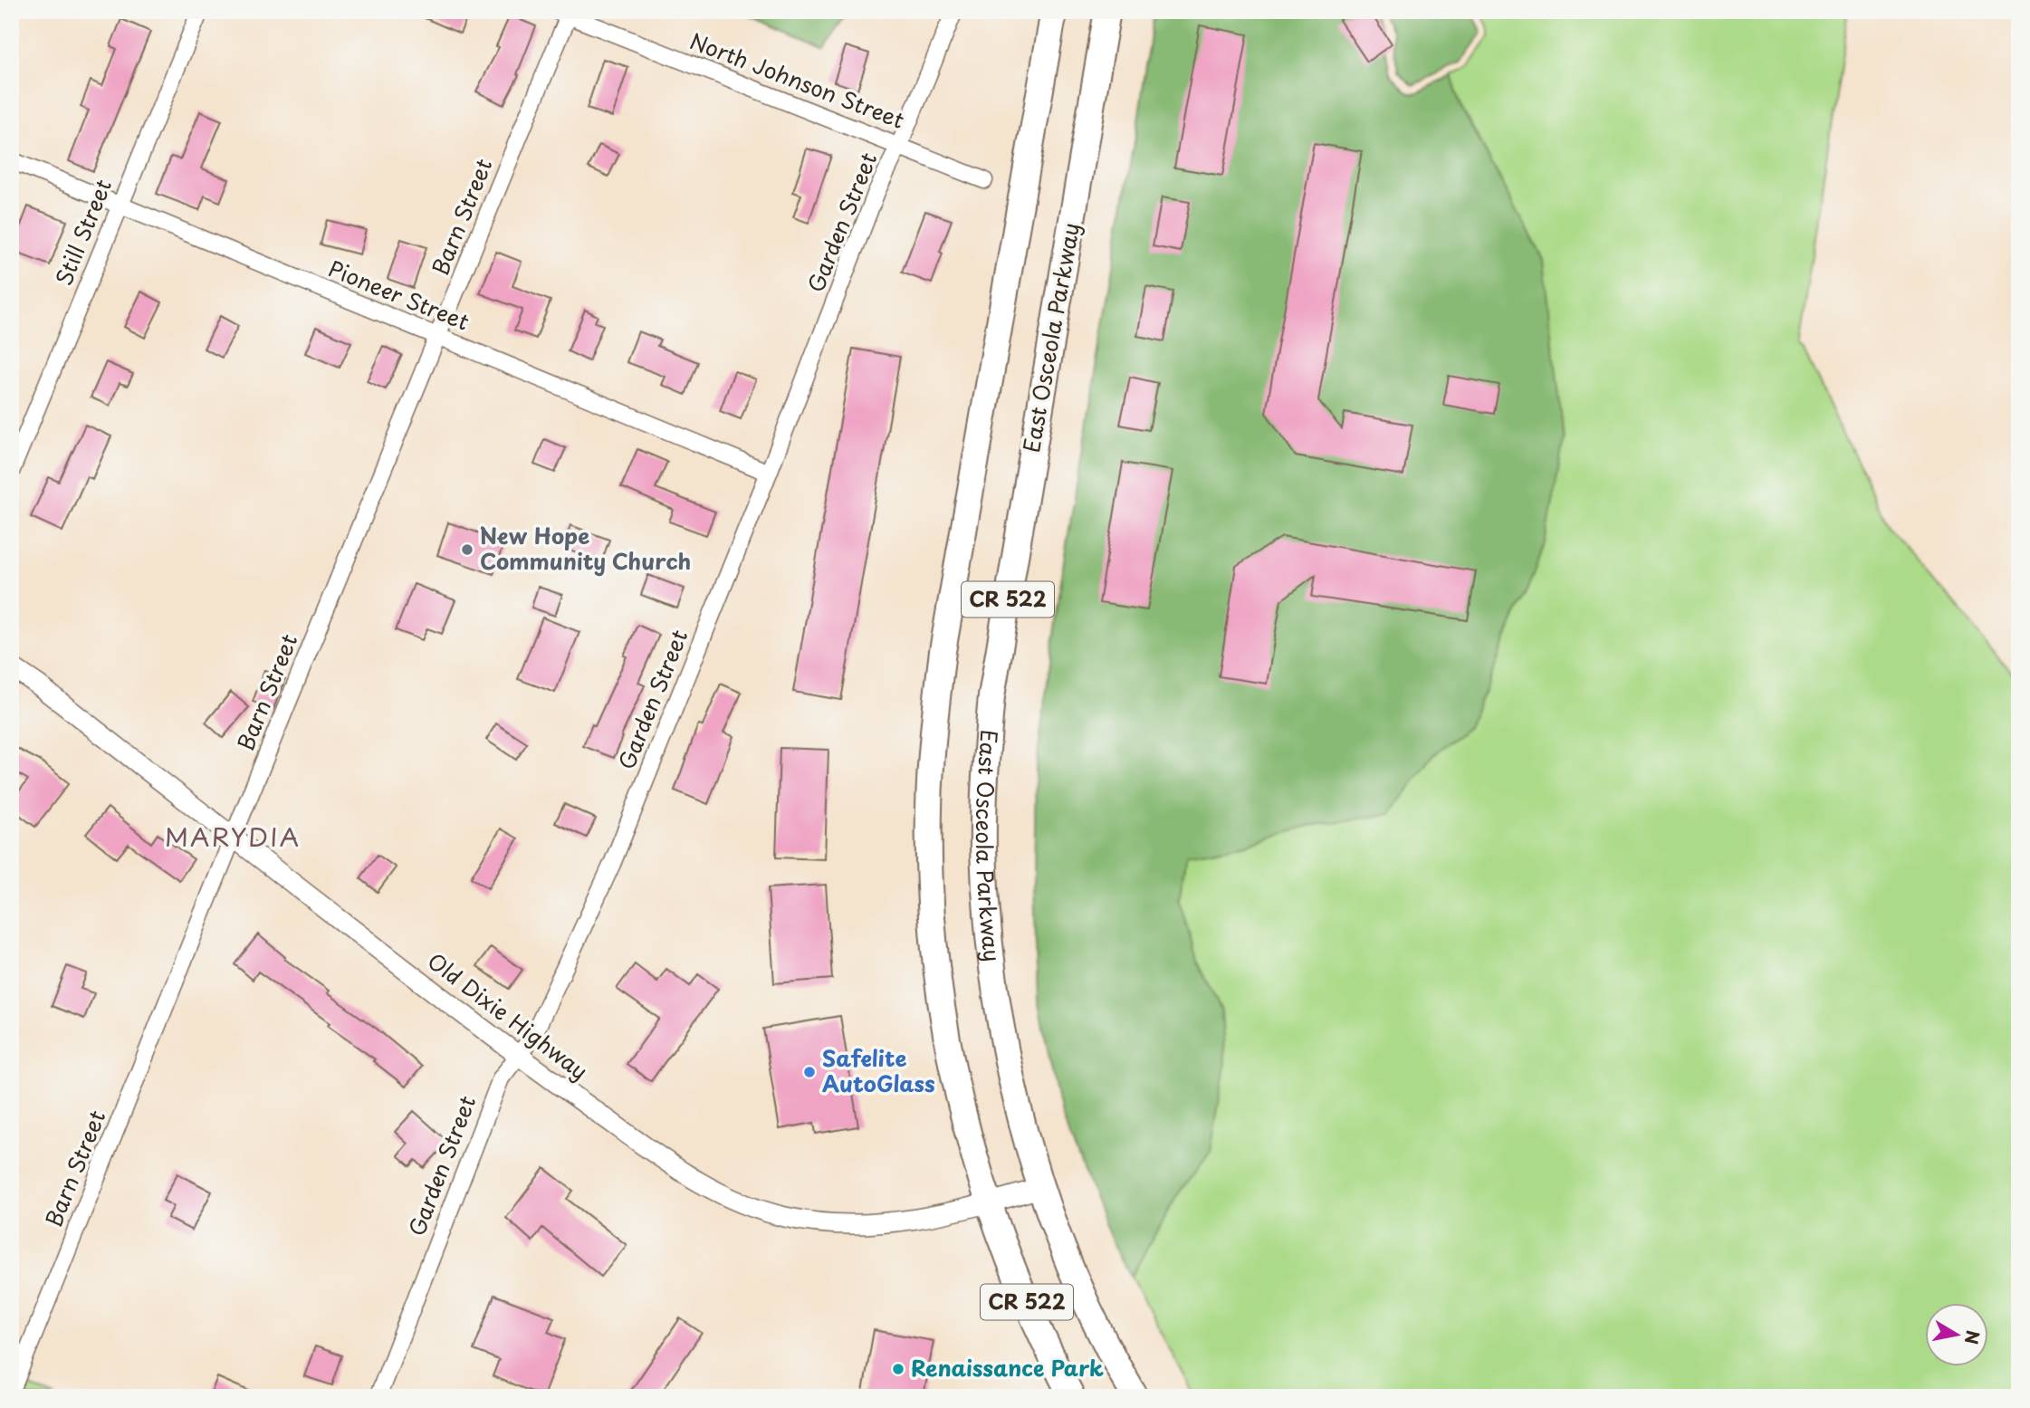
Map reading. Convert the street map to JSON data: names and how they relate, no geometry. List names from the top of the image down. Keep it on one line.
{"streets":{"main road":["East Osceola Parkway","CR 522"],"street":["North Johnson Street","Barn Street","Garden Street","Still Street","Pioneer Street","Old Dixie Highway"]},"crossings":[["North Johnson Street","Barn Street"],["North Johnson Street","Garden Street"],["Barn Street","Pioneer Street"],["Barn Street","Old Dixie Highway"],["Garden Street","Pioneer Street"],["Garden Street","Old Dixie Highway"],["Still Street","Pioneer Street"],["East Osceola Parkway","Old Dixie Highway"],["CR 522","Old Dixie Highway"]],"districts":["MARYDIA"],"places":["New Hope Community Church","Safelite AutoGlass","Renaissance Park"],"north":"right"}
